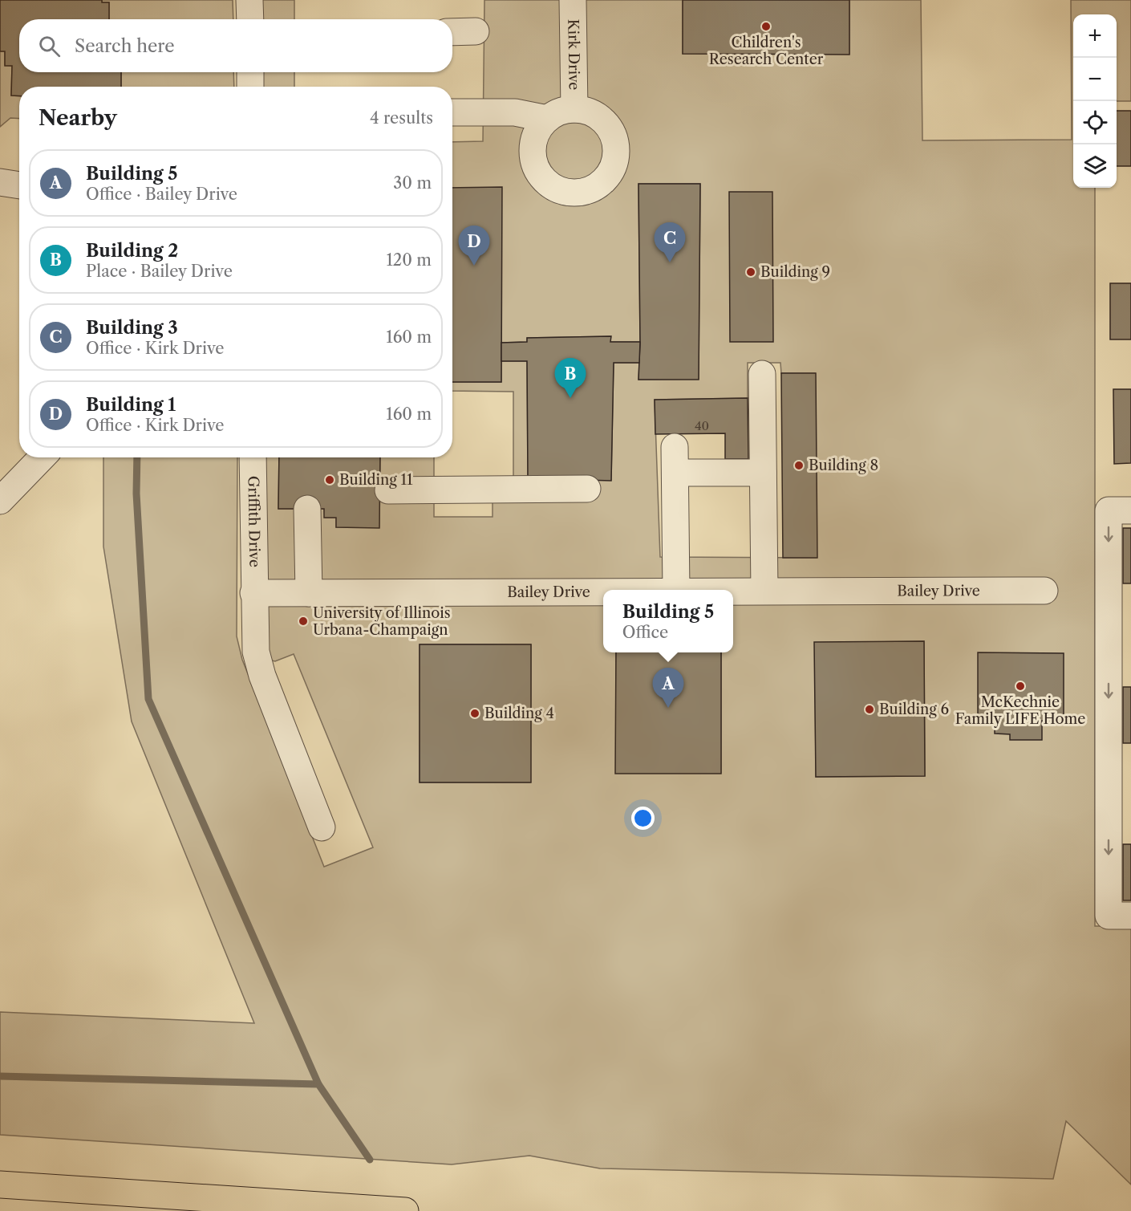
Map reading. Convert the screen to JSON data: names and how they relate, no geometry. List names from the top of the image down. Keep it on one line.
{"streets":{"street":["Kirk Drive","Griffith Drive","Bailey Drive"]},"crossings":[["Griffith Drive","Bailey Drive"]],"places":["Children's Research Center","Building 9","Building 8","Building 11","University of Illinois Urbana-Champaign","McKechnie Family LIFE Home","Building 6","Building 4"],"house_numbers":["40"],"page":{"map_buttons":["+","−"],"search":"Search here","heading":["Nearby","4 results"],"list":[{"mark":"A","name":"Building 5","note":"Office · Bailey Drive","value":"30 m"},{"mark":"B","name":"Building 2","note":"Place · Bailey Drive","value":"120 m"},{"mark":"C","name":"Building 3","note":"Office · Kirk Drive","value":"160 m"},{"mark":"D","name":"Building 1","note":"Office · Kirk Drive","value":"160 m"}],"pins":["C","D","B","A"],"popup":["Building 5","Office"]}}
